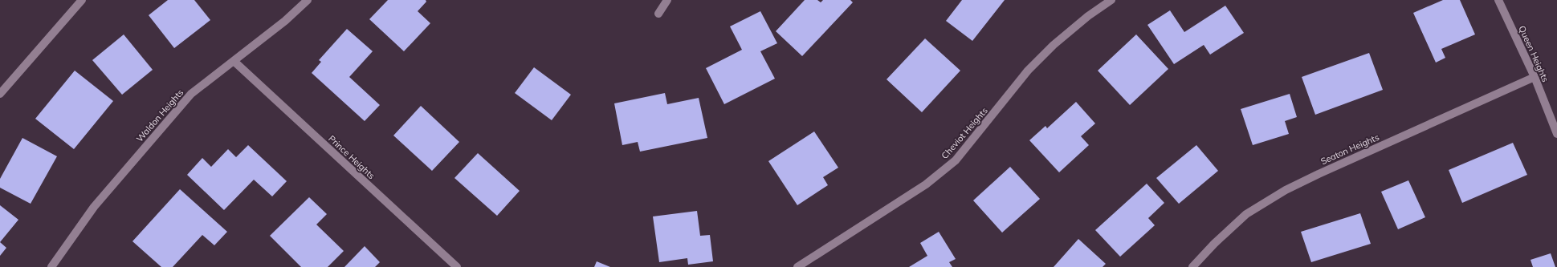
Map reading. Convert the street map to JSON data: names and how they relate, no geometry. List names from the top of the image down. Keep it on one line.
{"streets":{"street":["Queen Heights","Waldon Heights","Cheviot Heights","Seaton Heights","Prince Heights"]},"crossings":[["Queen Heights","Seaton Heights"],["Waldon Heights","Prince Heights"]]}
